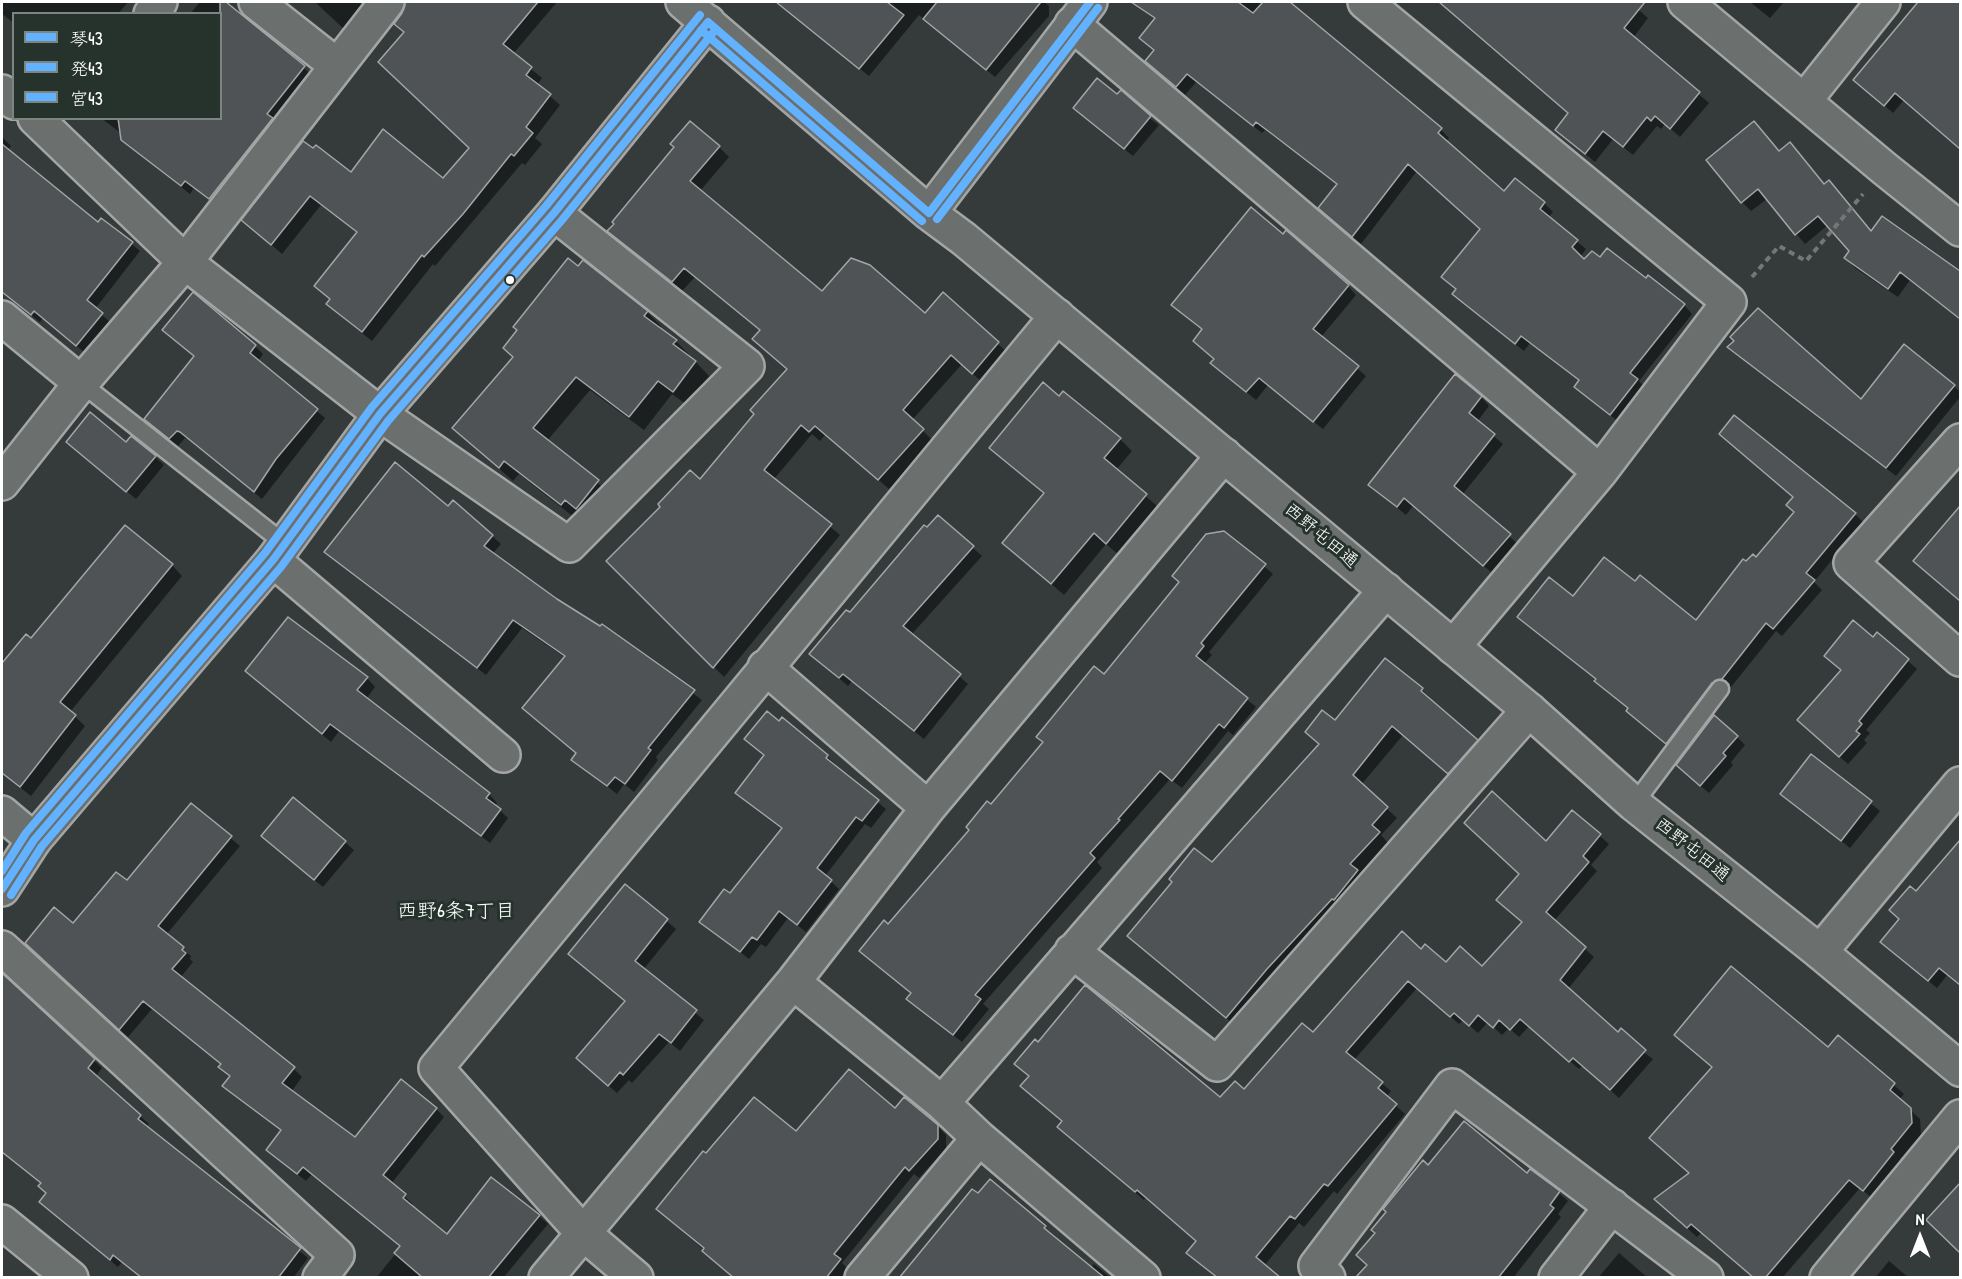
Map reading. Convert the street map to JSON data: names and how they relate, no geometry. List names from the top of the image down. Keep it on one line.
{"streets":{"street":["西野屯田通"]},"districts":["西野6条7丁目"],"lines":["transit line 琴43","transit line 発43","transit line 宮43"],"legend":["琴43","発43","宮43"],"north":"top"}
